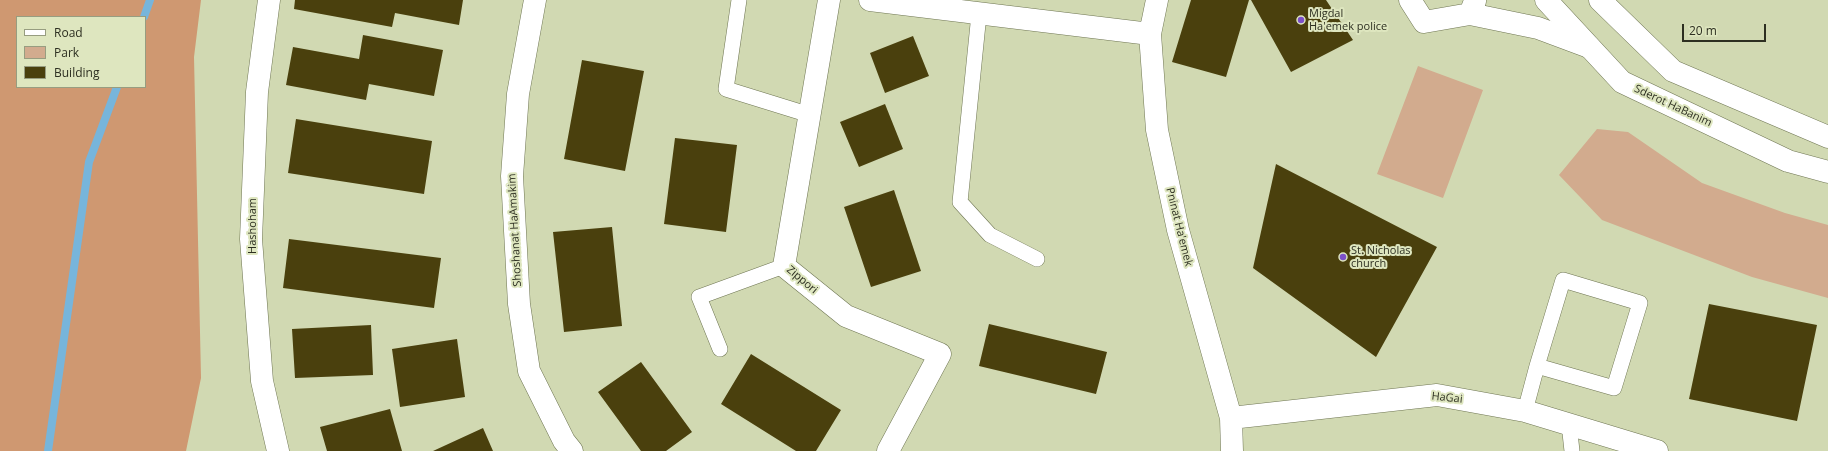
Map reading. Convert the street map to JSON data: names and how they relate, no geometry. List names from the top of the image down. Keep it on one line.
{"streets":{"street":["Sderot HaBanim","Hashoham","Pninat Ha'emek","Shoshanat HaAmakim","Zippori","HaGai"]},"crossings":[["Pninat Ha'emek","HaGai"]],"places":["Migdal Ha'emek police","St. Nicholas church"],"legend":["Road","Park","Building"],"scale_bar":"20 m"}
